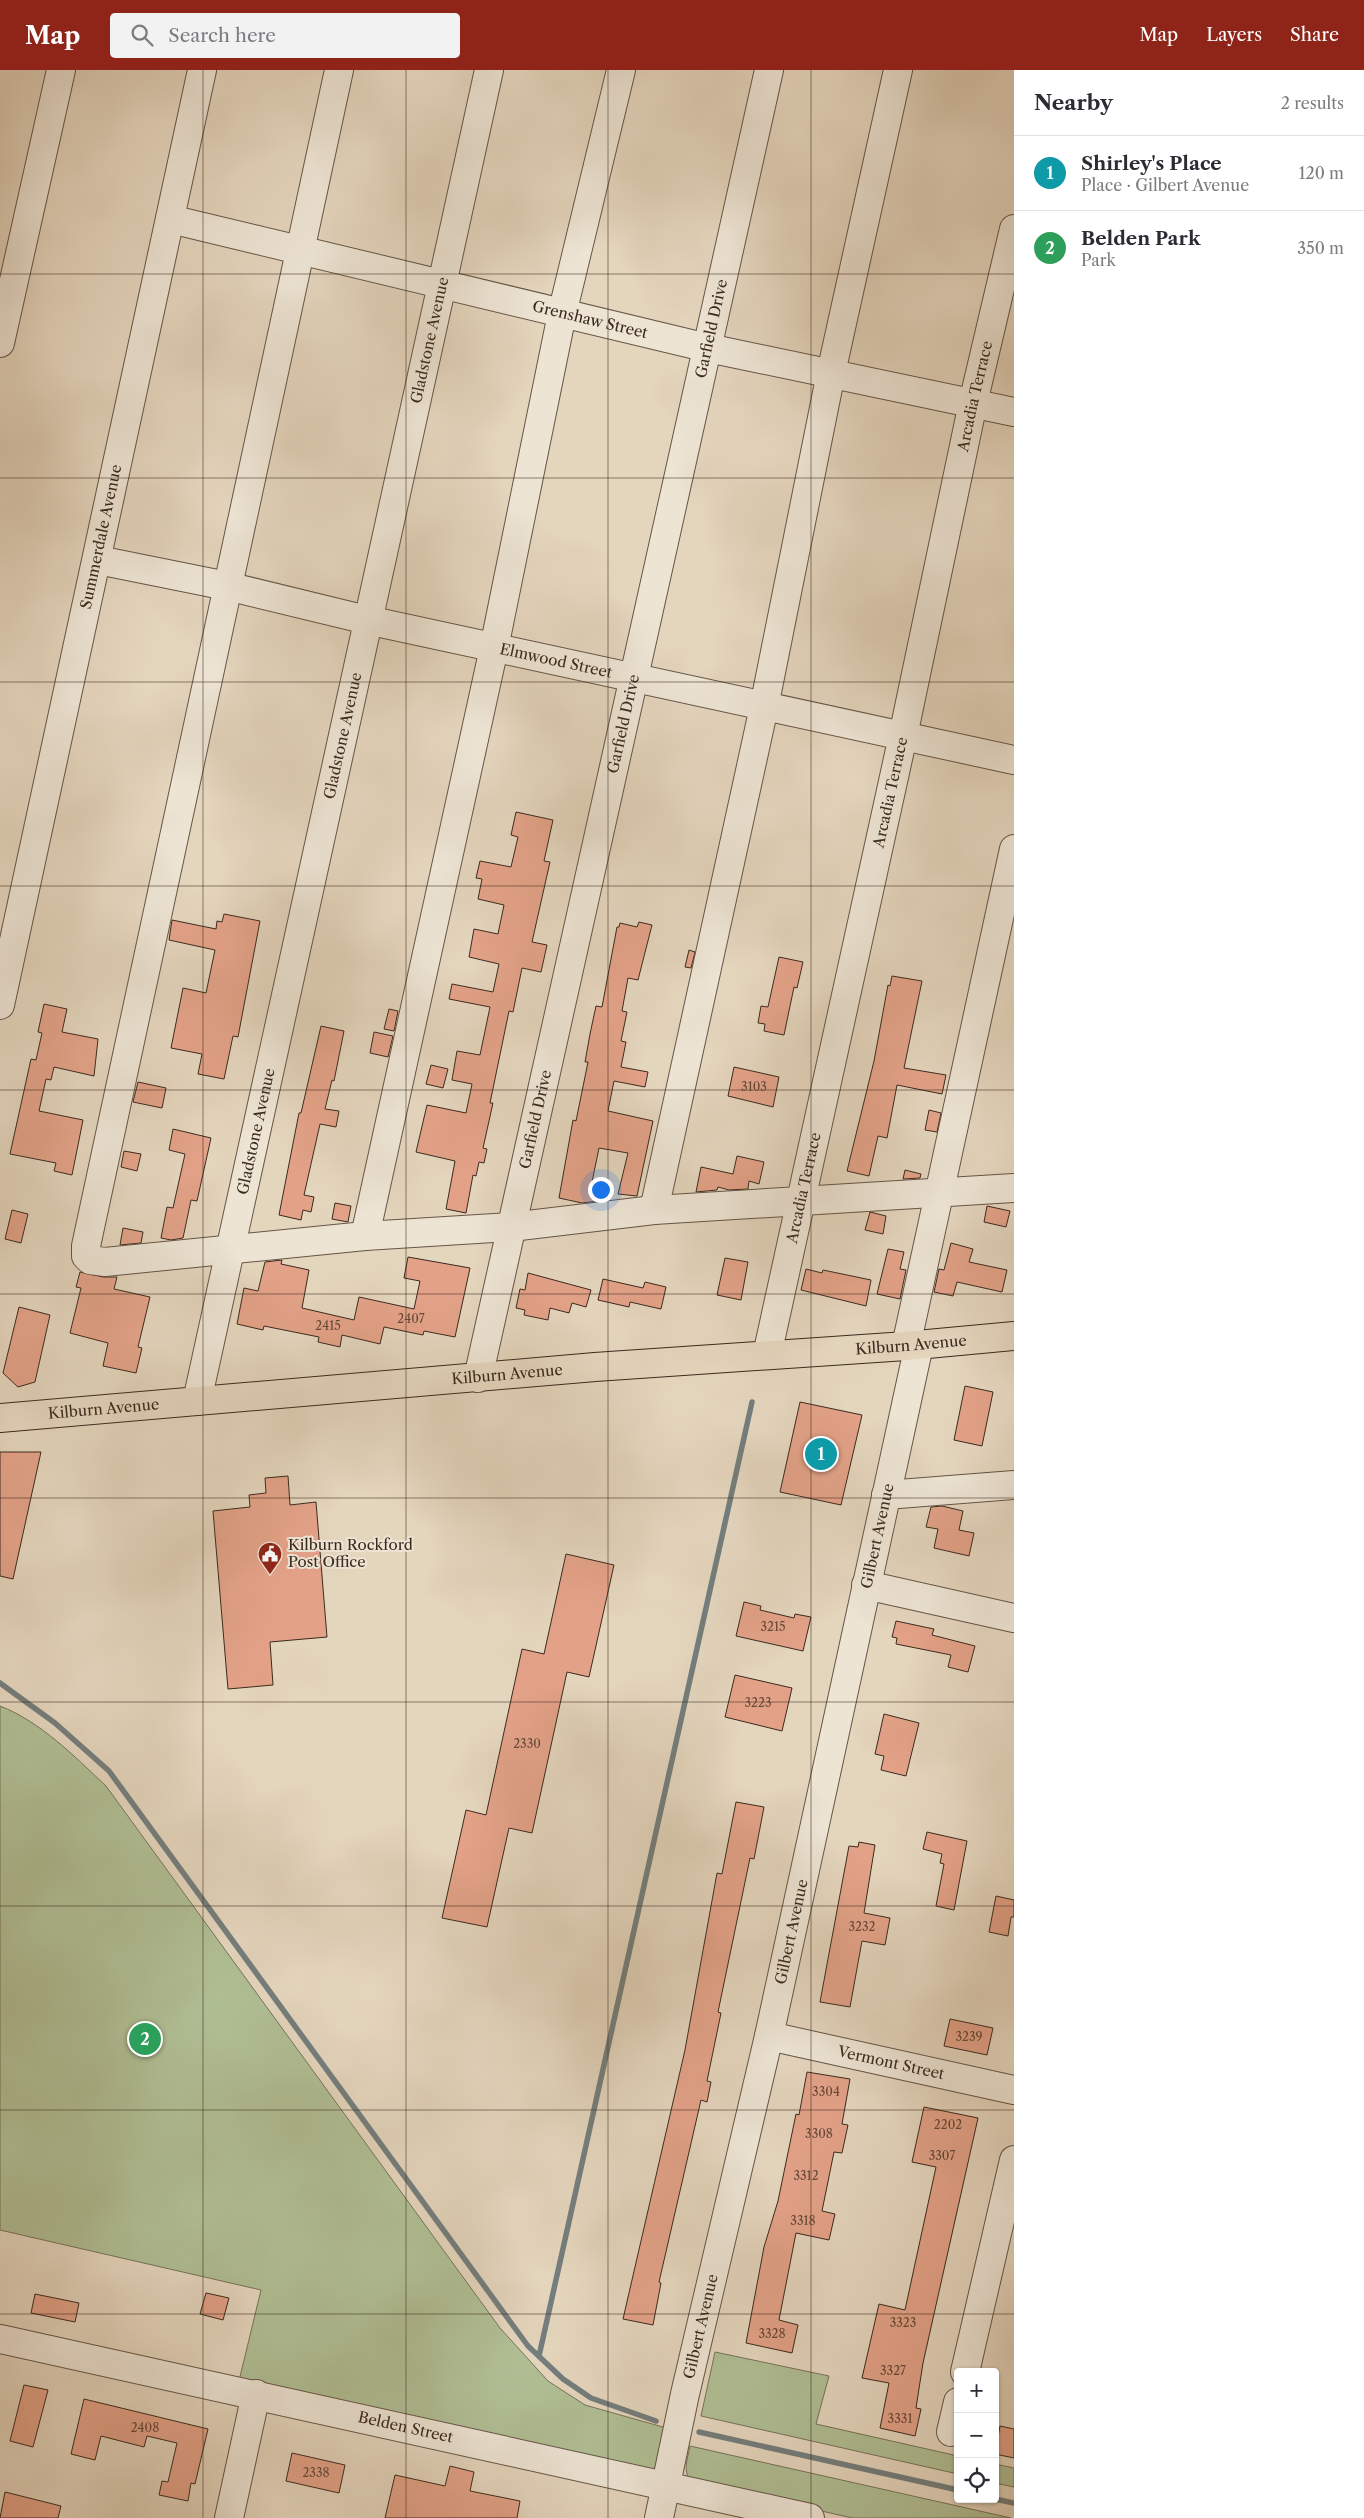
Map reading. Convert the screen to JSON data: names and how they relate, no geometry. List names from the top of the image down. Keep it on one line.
{"streets":{"main road":["Kilburn Avenue"],"street":["Grenshaw Street","Garfield Drive","Gladstone Avenue","Arcadia Terrace","Summerdale Avenue","Elmwood Street","Gilbert Avenue","Vermont Street","Belden Street"]},"crossings":[["Grenshaw Street","Garfield Drive"],["Grenshaw Street","Gladstone Avenue"],["Grenshaw Street","Arcadia Terrace"],["Grenshaw Street","Summerdale Avenue"],["Garfield Drive","Elmwood Street"],["Garfield Drive","Kilburn Avenue"],["Gladstone Avenue","Elmwood Street"],["Gladstone Avenue","Kilburn Avenue"],["Arcadia Terrace","Elmwood Street"],["Arcadia Terrace","Kilburn Avenue"],["Summerdale Avenue","Elmwood Street"],["Kilburn Avenue","Gilbert Avenue"],["Gilbert Avenue","Vermont Street"],["Gilbert Avenue","Belden Street"]],"places":{"public building":["Kilburn Rockford Post Office"]},"house_numbers":["3103","2407","2415","3215","3223","2330","3232","3239","3304","2202","3308","3307","3312","3318","3323","3328","3327","3331","2408","2338"],"page":{"header":"Map","search":"Search here","nav":["Map","Layers","Share"],"heading":["Nearby","2 results"],"list":[{"mark":"1","name":"Shirley's Place","note":"Place · Gilbert Avenue","value":"120 m"},{"mark":"2","name":"Belden Park","note":"Park","value":"350 m"}],"pins":["1","2"],"map_buttons":["+","−"]}}
